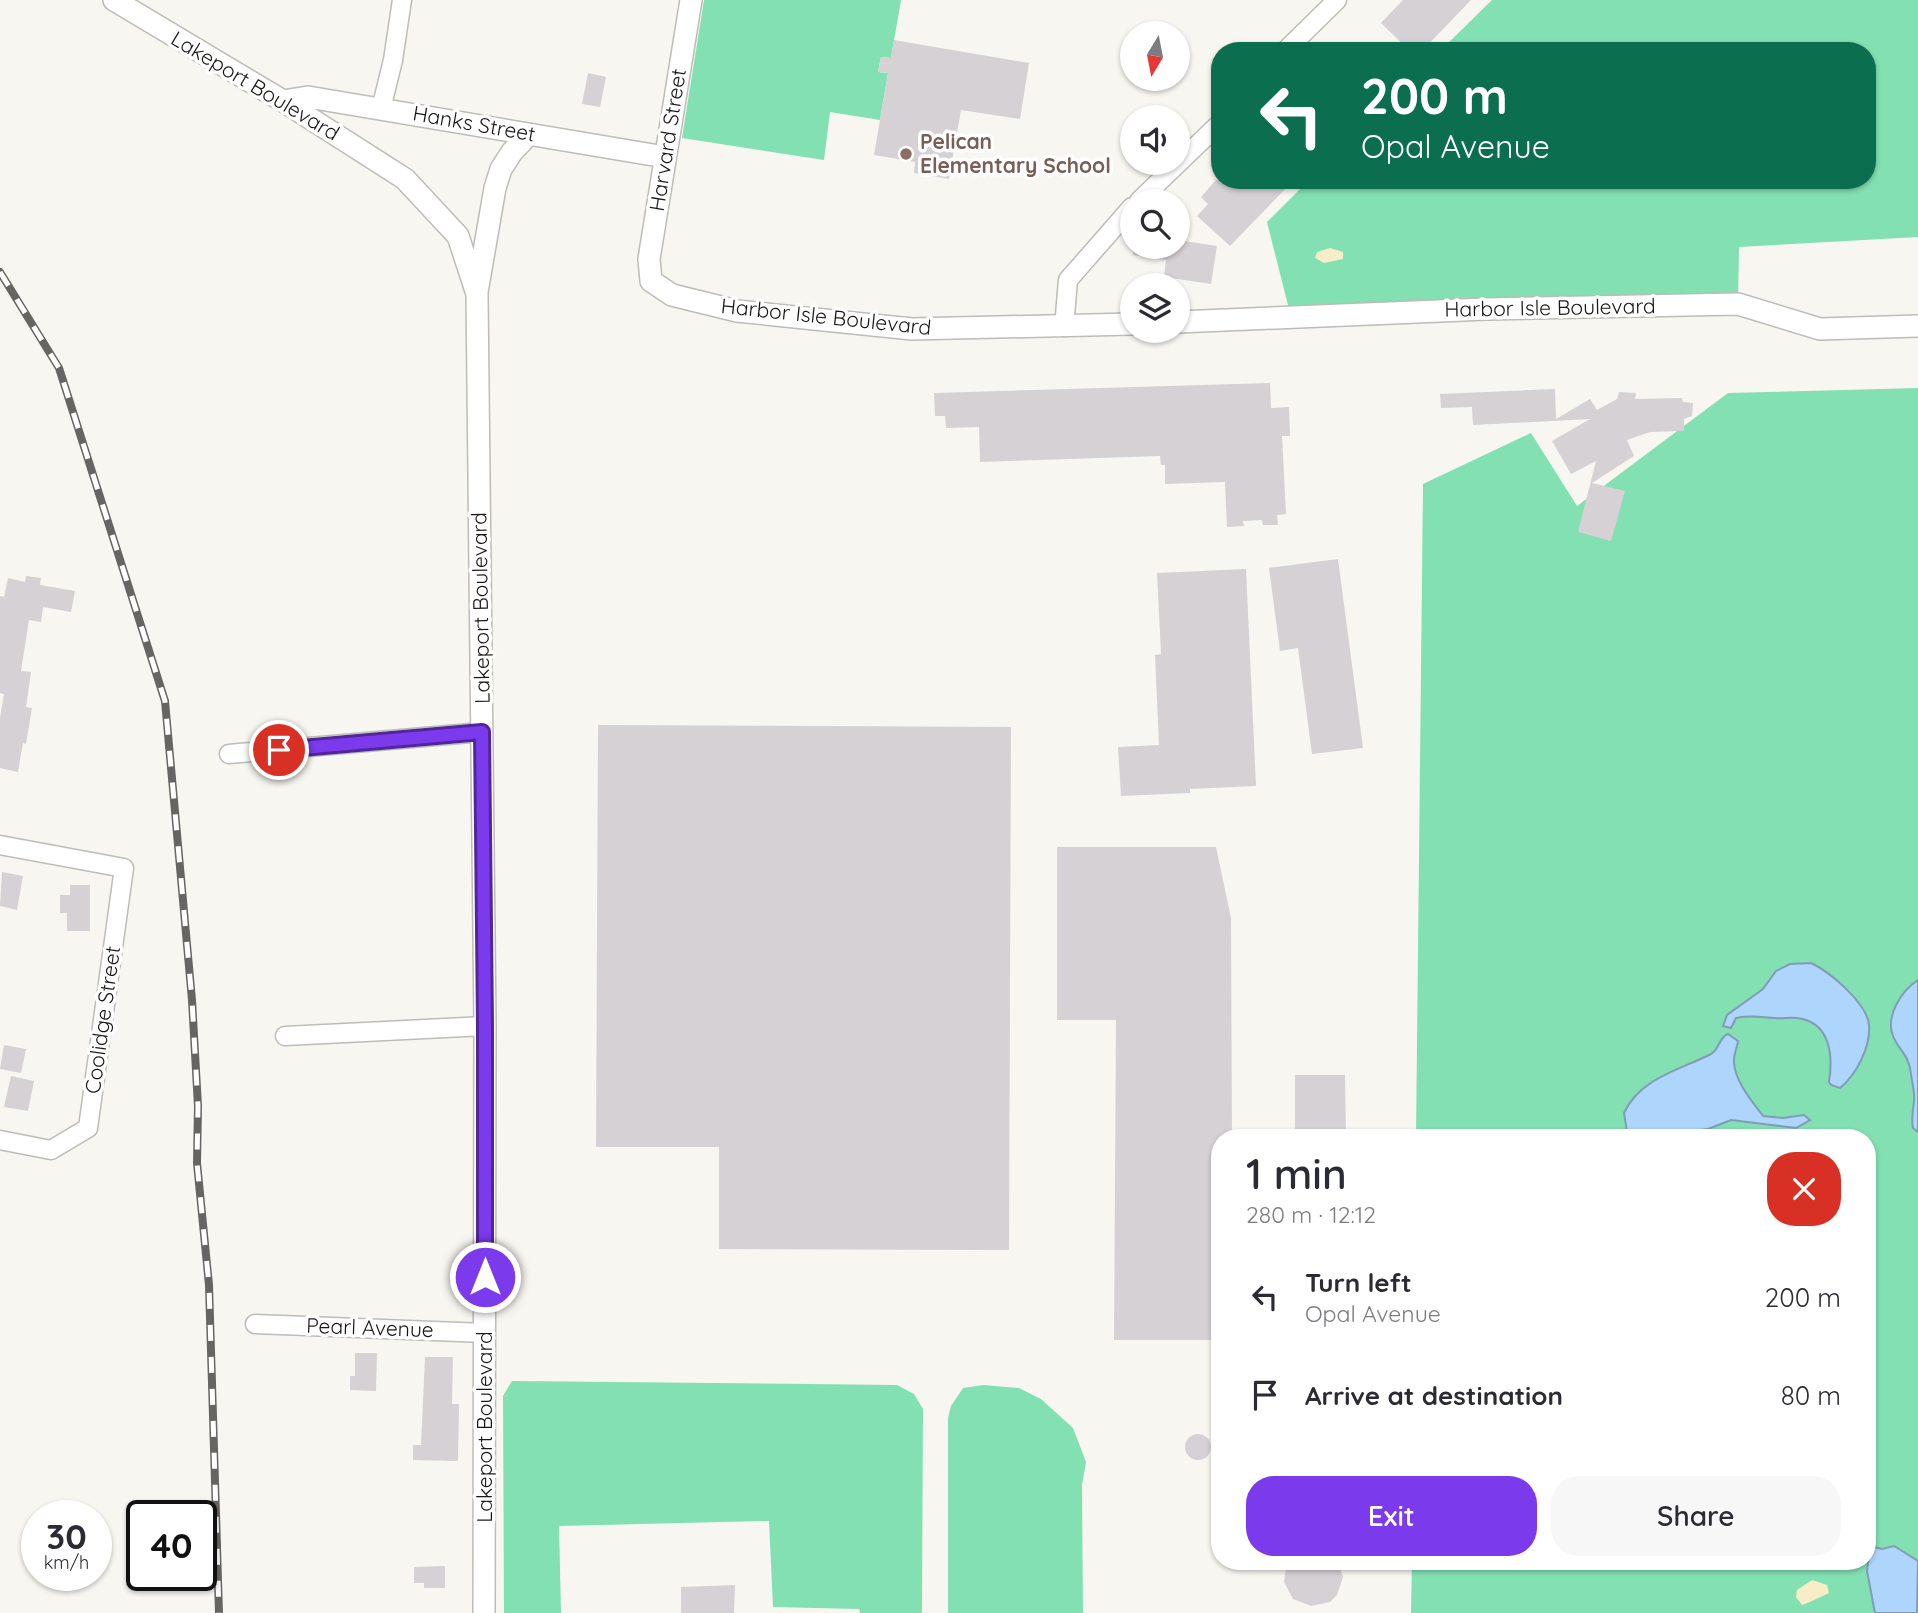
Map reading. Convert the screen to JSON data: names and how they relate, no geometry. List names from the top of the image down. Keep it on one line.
{"streets":{"street":["Lakeport Boulevard","Hanks Street","Harvard Street","Harbor Isle Boulevard","Coolidge Street","Pearl Avenue"]},"crossings":[["Lakeport Boulevard","Hanks Street"],["Lakeport Boulevard","Pearl Avenue"],["Hanks Street","Harvard Street"],["Harvard Street","Harbor Isle Boulevard"]],"places":["Pelican Elementary School"],"north":"bottom","page":{"turn":["200 m","Opal Avenue"],"heading":["1 min","280 m · 12:12"],"list":[{"name":"Turn left","note":"Opal Avenue","value":"200 m"},{"name":"Arrive at destination","value":"80 m"}],"buttons":["Exit","Share"],"speed":"30 km/h","limit":"40"}}
